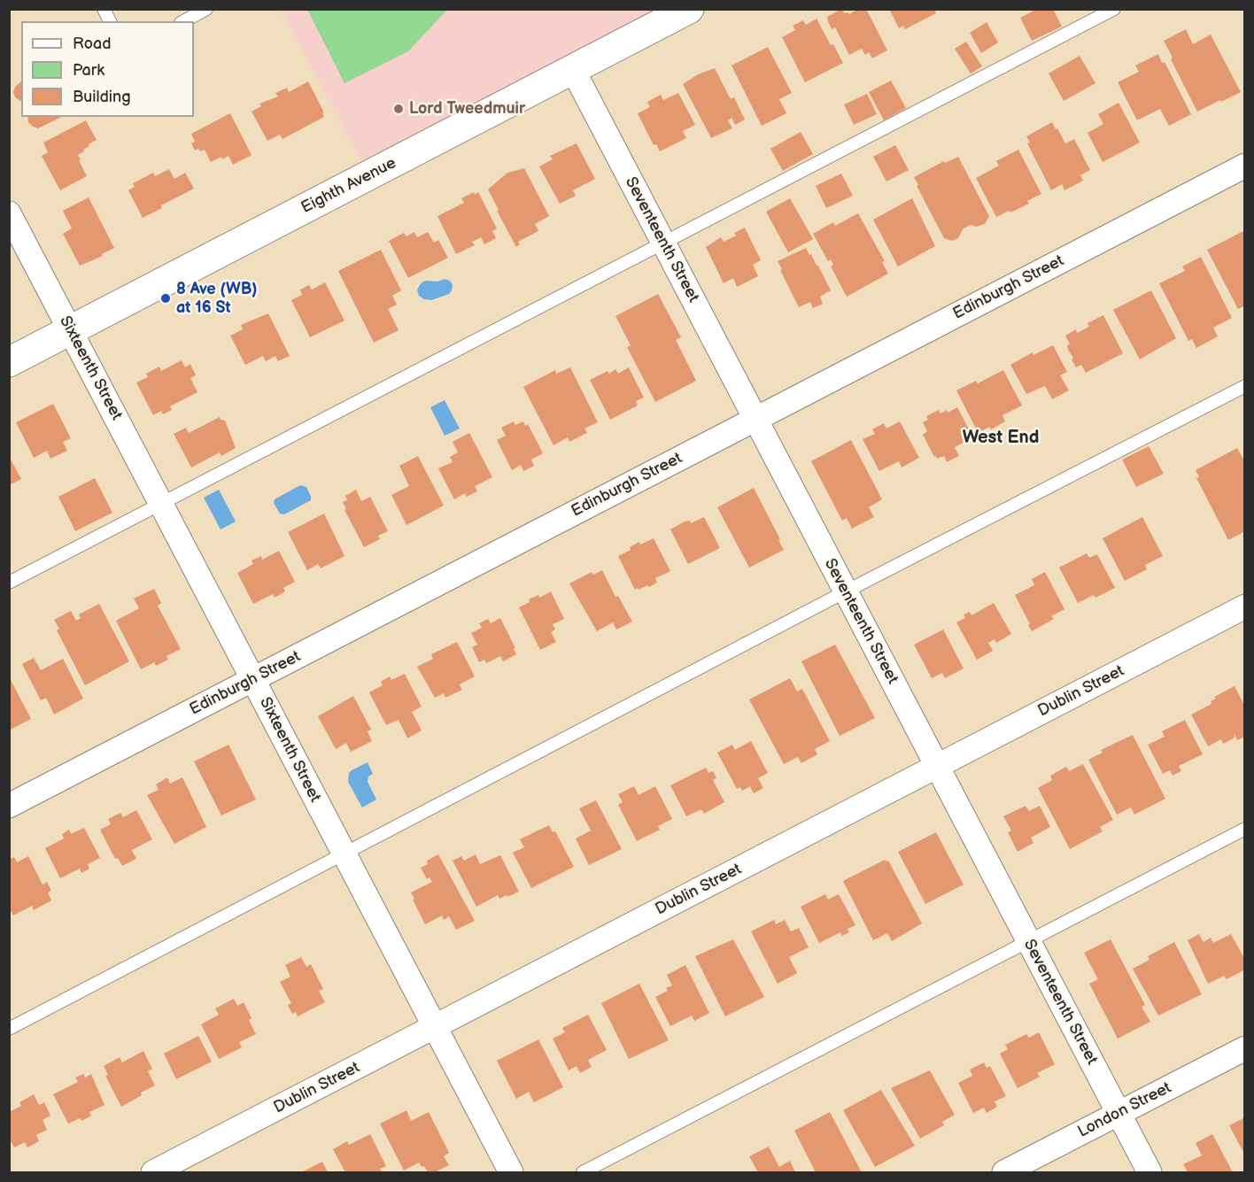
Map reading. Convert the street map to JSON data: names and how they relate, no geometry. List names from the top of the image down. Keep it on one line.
{"streets":{"street":["Eighth Avenue","Seventeenth Street","Edinburgh Street","Sixteenth Street","Dublin Street","London Street"]},"crossings":[["Eighth Avenue","Seventeenth Street"],["Eighth Avenue","Sixteenth Street"],["Seventeenth Street","Edinburgh Street"],["Seventeenth Street","Dublin Street"],["Seventeenth Street","London Street"],["Edinburgh Street","Sixteenth Street"],["Sixteenth Street","Dublin Street"]],"districts":["West End"],"places":["Lord Tweedmuir","8 Ave (WB) at 16 St"],"legend":["Road","Park","Building"]}
